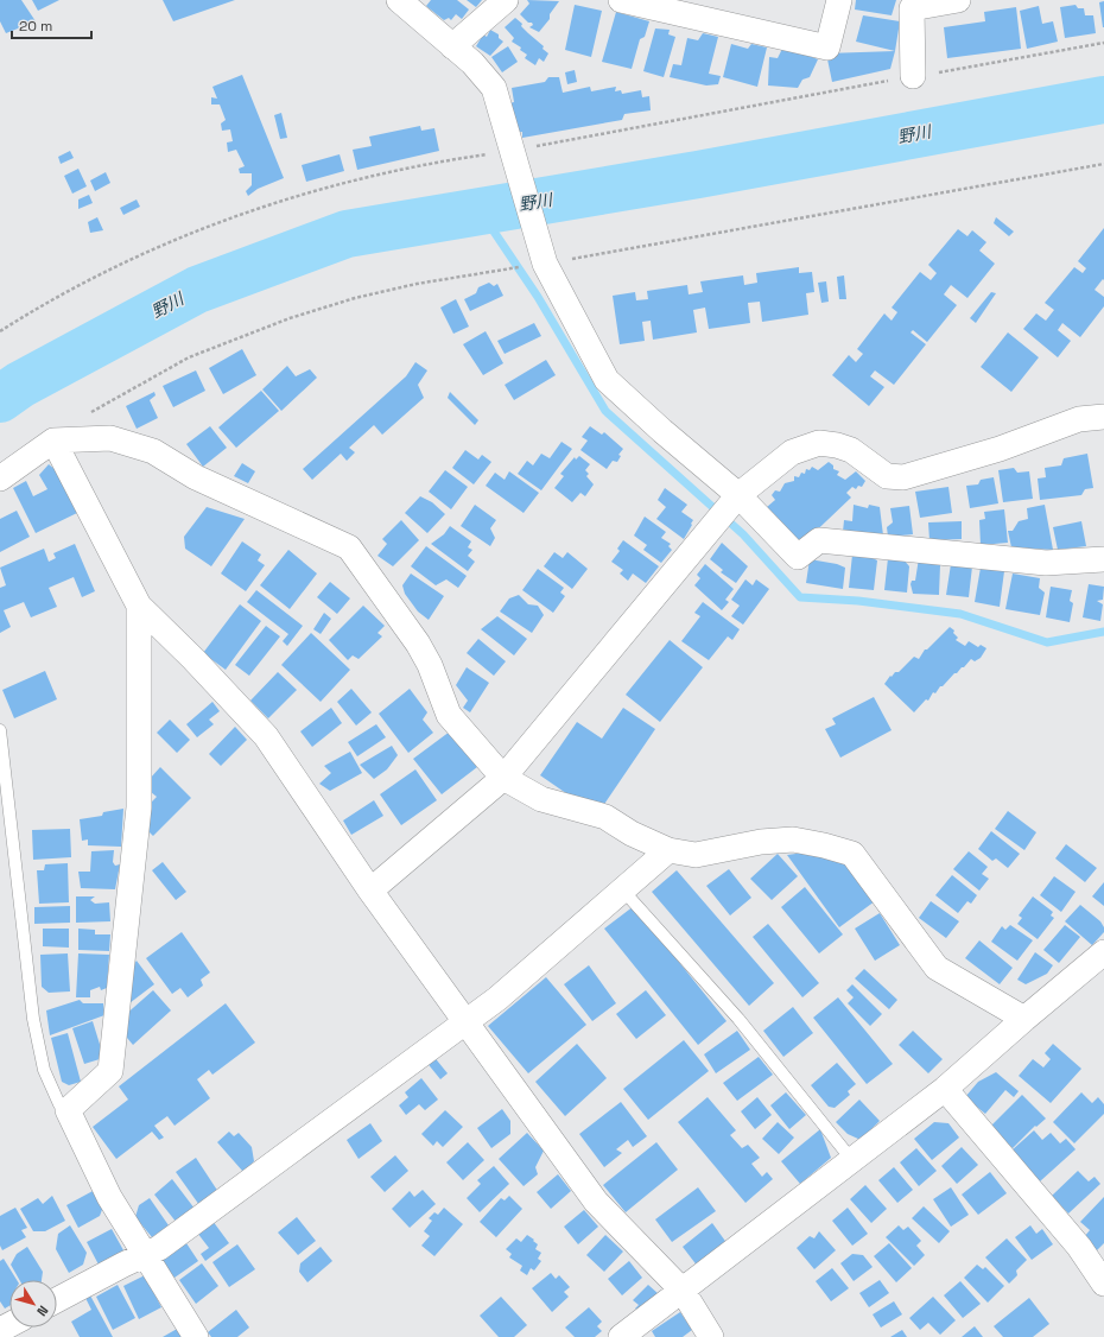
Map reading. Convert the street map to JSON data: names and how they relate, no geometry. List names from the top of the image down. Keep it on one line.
{"water":["野川"],"scale_bar":"20 m","north":"bottom right"}
